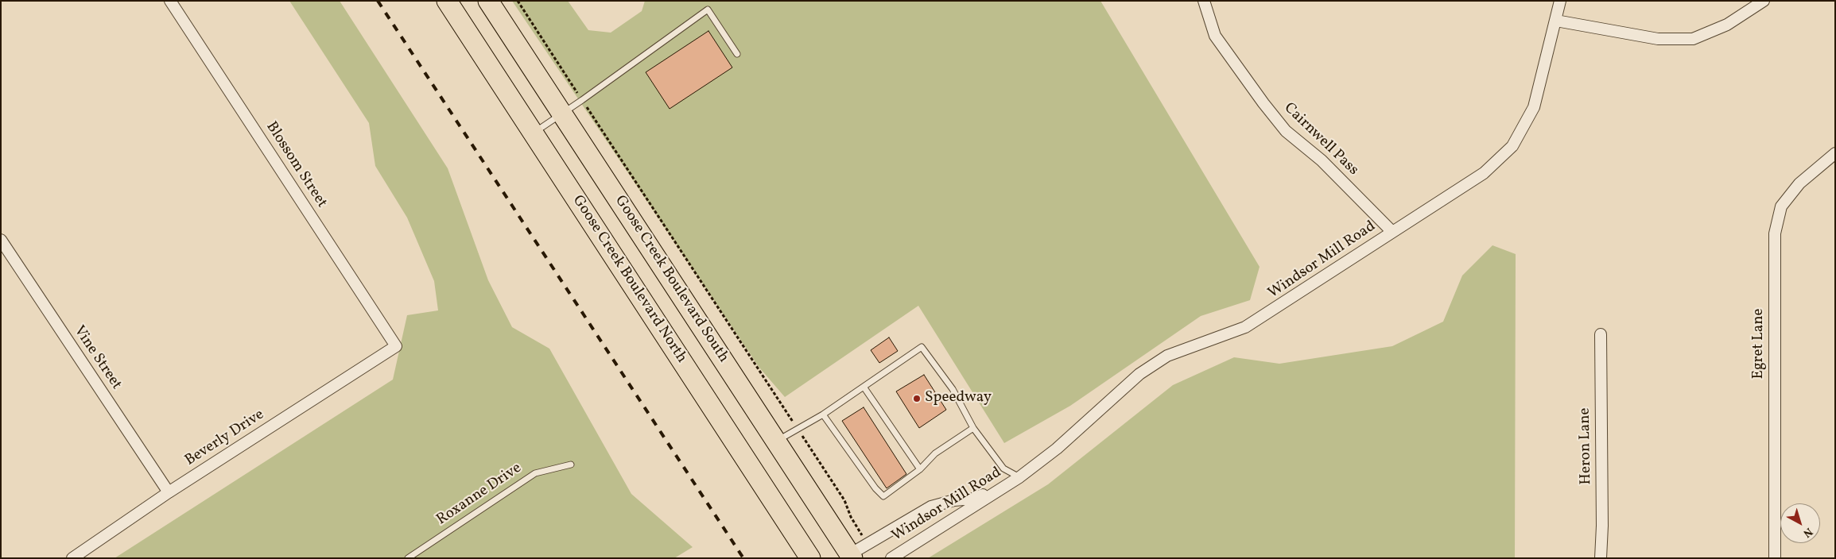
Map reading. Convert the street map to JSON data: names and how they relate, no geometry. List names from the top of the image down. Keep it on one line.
{"streets":{"highway":["Goose Creek Boulevard North","Goose Creek Boulevard South"],"street":["Cairnwell Pass","Blossom Street","Windsor Mill Road","Egret Lane","Vine Street","Beverly Drive","Heron Lane"],"lane":["Roxanne Drive"]},"crossings":[["Cairnwell Pass","Windsor Mill Road"],["Blossom Street","Beverly Drive"],["Windsor Mill Road","Goose Creek Boulevard South"],["Vine Street","Beverly Drive"]],"places":["Speedway"],"north":"bottom right"}
